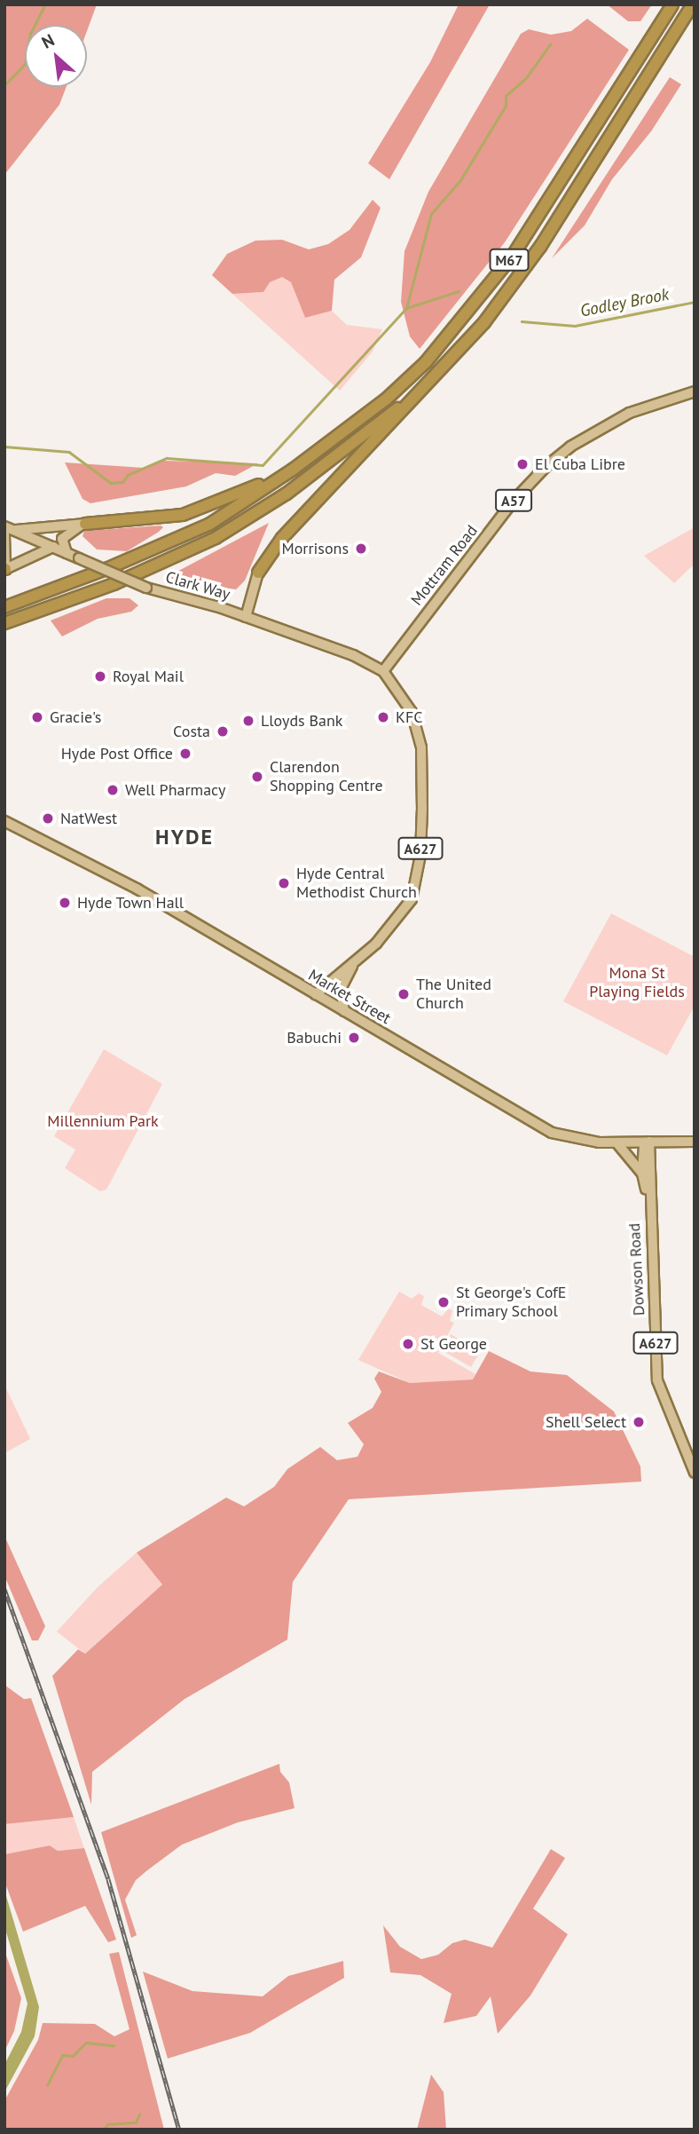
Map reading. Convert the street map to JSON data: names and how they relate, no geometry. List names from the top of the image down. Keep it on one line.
{"streets":{"highway":["M67"],"main road":["A57","Mottram Road","Clark Way","A627","Market Street","Dowson Road"]},"crossings":[["Mottram Road","Clark Way"],["Mottram Road","A627"],["Clark Way","A627"],["A627","Market Street"],["A627","Dowson Road"],["Market Street","Dowson Road"]],"districts":["HYDE"],"water":["Godley Brook"],"parks":["Mona St Playing Fields","Millennium Park"],"places":["El Cuba Libre","Morrisons","Royal Mail","Gracie's","KFC","Lloyds Bank","Costa","Hyde Post Office","Clarendon Shopping Centre","Well Pharmacy","NatWest","Hyde Central Methodist Church","Hyde Town Hall","The United Church","Babuchi","St George's CofE Primary School","St George","Shell Select"],"north":"top left"}
